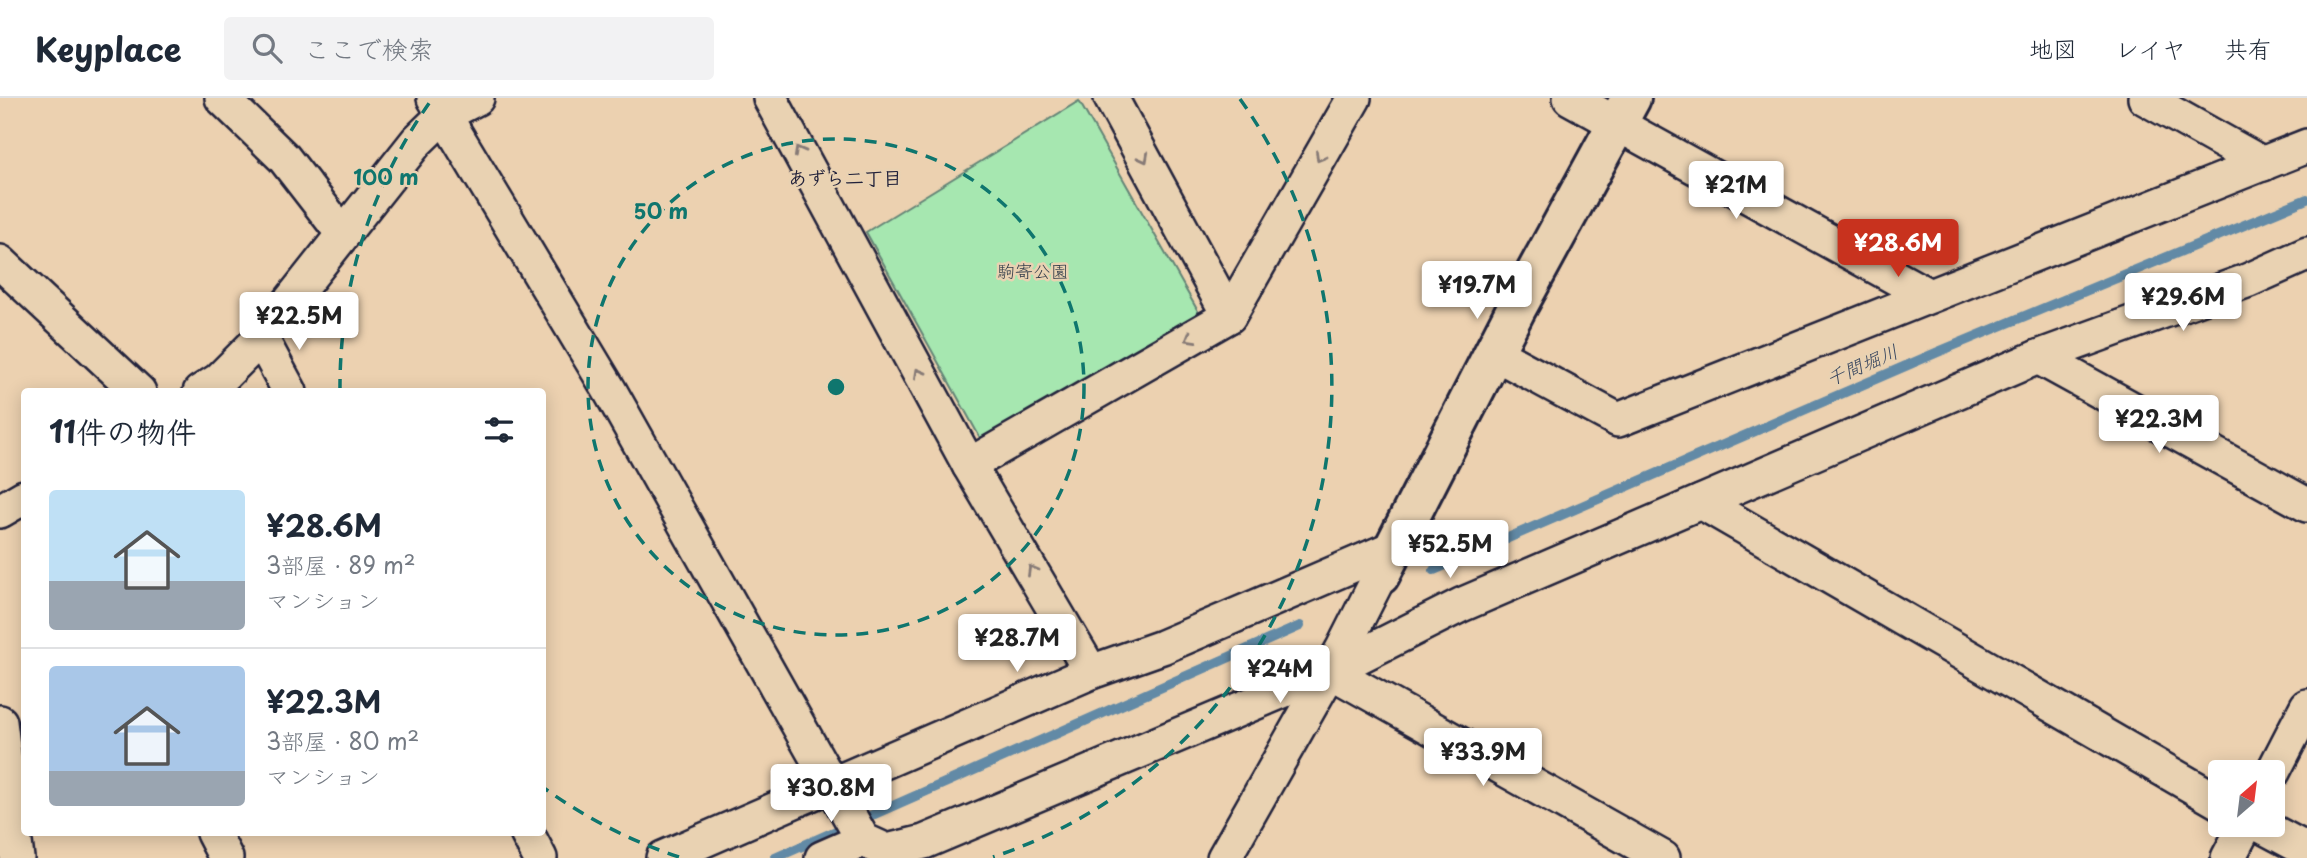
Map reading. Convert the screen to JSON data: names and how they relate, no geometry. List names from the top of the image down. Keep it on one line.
{"districts":["あずら二丁目"],"water":["千間堀川"],"parks":["駒寄公園"],"north":"top right","page":{"header":"Keyplace","search":"ここで検索","nav":["地図","レイヤ","共有"],"price":["¥21M","¥28.6M","¥19.7M","¥29.6M","¥22.5M","¥22.3M","¥52.5M","¥28.7M","¥24M","¥33.9M","¥30.8M"],"heading":"11件の物件","list":[{"name":"¥28.6M","note":"3部屋 · 89 m² · マンション"},{"name":"¥22.3M","note":"3部屋 · 80 m² · マンション"}]},"rings":["100 m","50 m"]}
